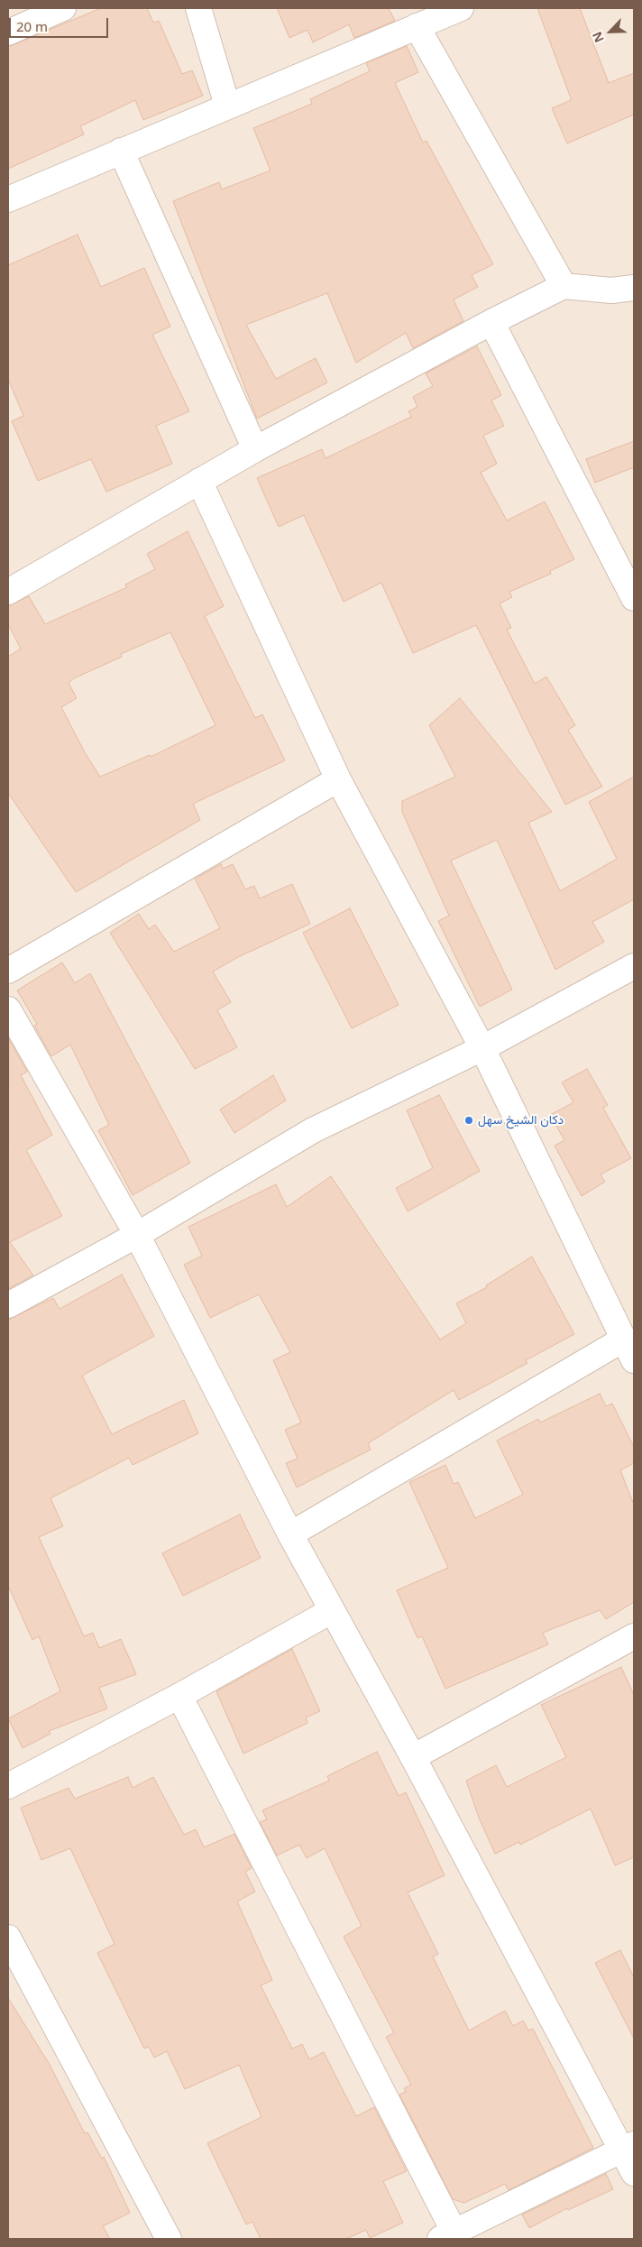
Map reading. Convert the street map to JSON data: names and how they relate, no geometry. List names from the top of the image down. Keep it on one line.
{"places":["دكان الشيخ سهل"],"scale_bar":"20 m","north":"bottom left"}
